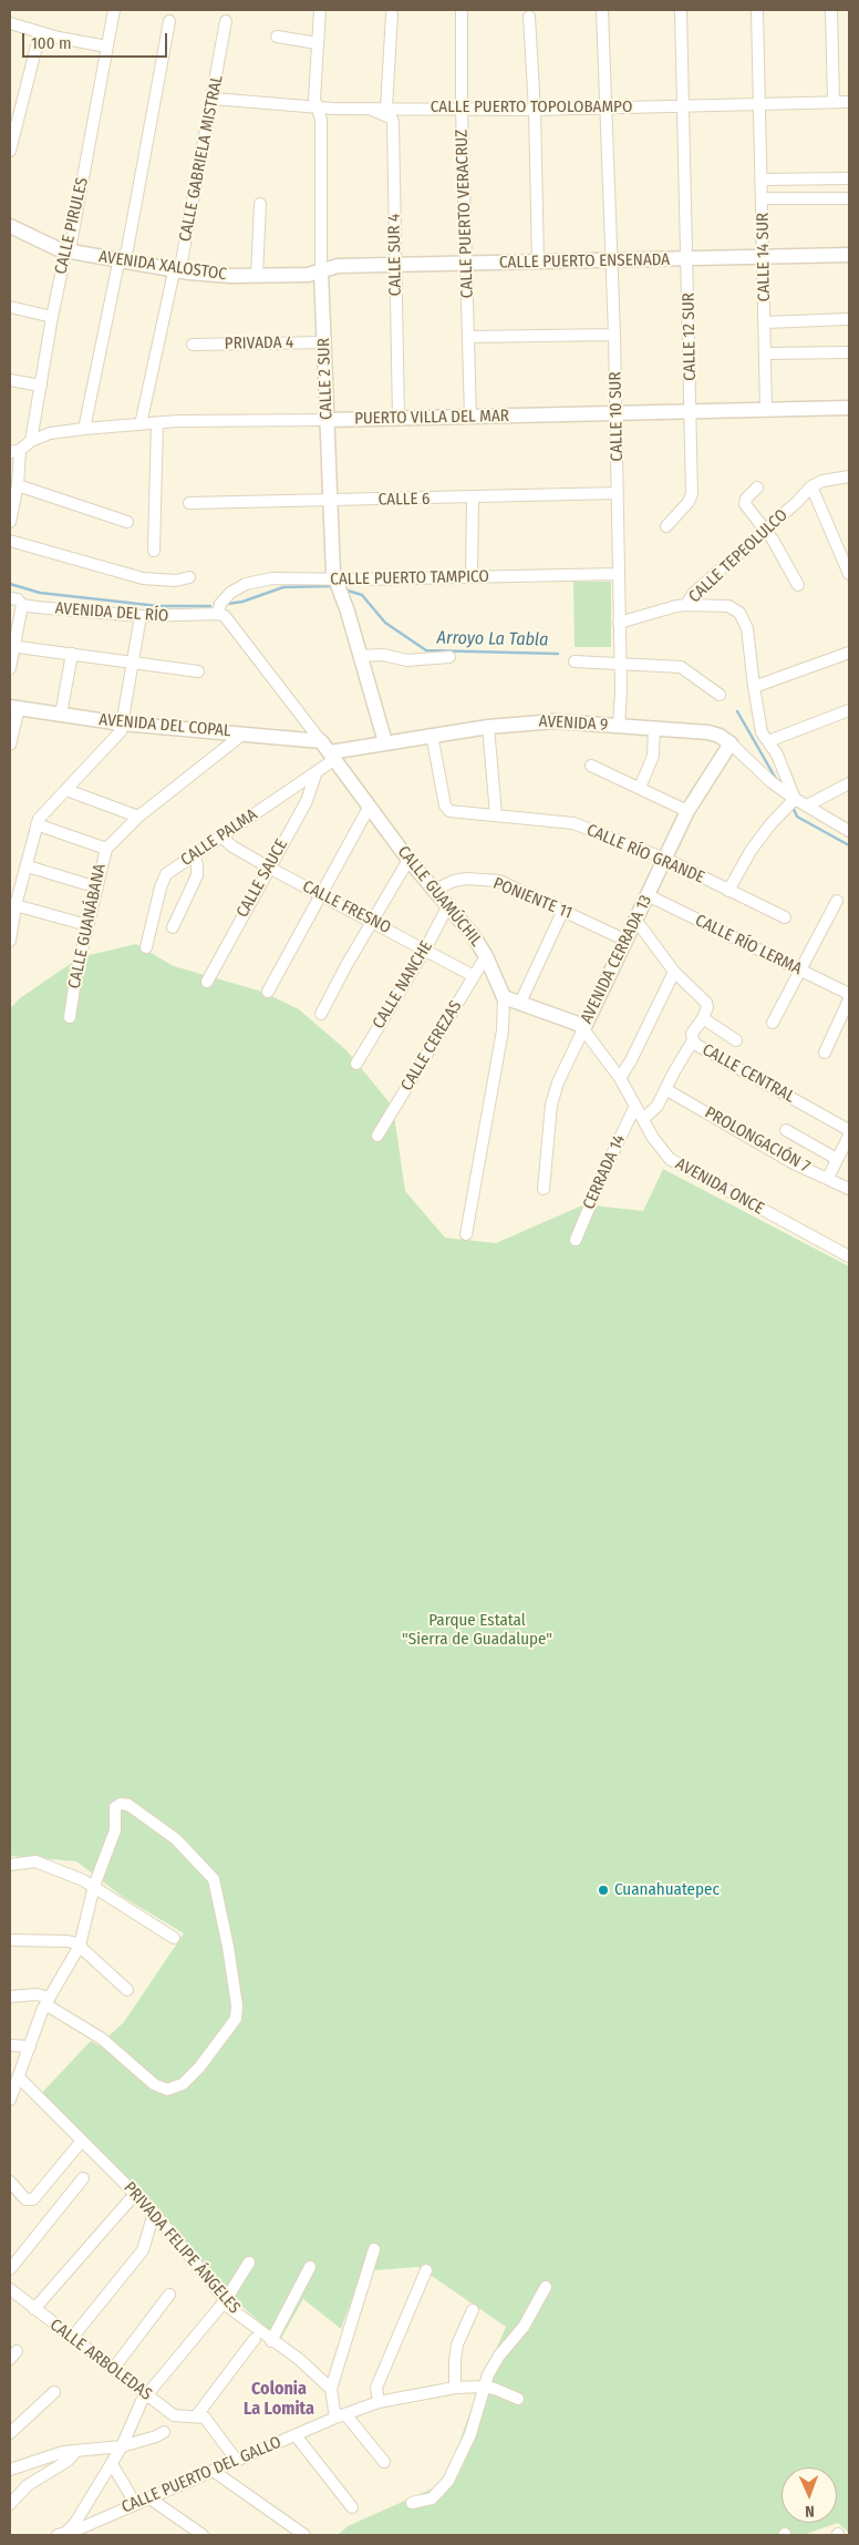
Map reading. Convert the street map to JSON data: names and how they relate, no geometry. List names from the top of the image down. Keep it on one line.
{"streets":{"street":["CALLE PUERTO TOPOLOBAMPO","CALLE GABRIELA MISTRAL","CALLE PUERTO VERACRUZ","CALLE PIRULES","CALLE SUR 4","CALLE 14 SUR","CALLE PUERTO ENSENADA","AVENIDA XALOSTOC","CALLE 12 SUR","PRIVADA 4","CALLE 2 SUR","CALLE 10 SUR","PUERTO VILLA DEL MAR","CALLE 6","CALLE TEPEOLULCO","CALLE PUERTO TAMPICO","AVENIDA DEL RÍO","AVENIDA 9","AVENIDA DEL COPAL","CALLE PALMA","CALLE RÍO GRANDE","CALLE SAUCE","CALLE GUAMÚCHIL","PONIENTE 11","CALLE FRESNO","CALLE GUANÁBANA","CALLE RÍO LERMA","AVENIDA CERRADA 13","CALLE NANCHE","CALLE CEREZAS","CALLE CENTRAL","PROLONGACIÓN 7","CERRADA 14","AVENIDA ONCE","PRIVADA FELIPE ÁNGELES","CALLE ARBOLEDAS","CALLE PUERTO DEL GALLO"]},"crossings":[["CALLE PUERTO TOPOLOBAMPO","CALLE GABRIELA MISTRAL"],["CALLE PUERTO TOPOLOBAMPO","CALLE PUERTO VERACRUZ"],["CALLE PUERTO TOPOLOBAMPO","CALLE SUR 4"],["CALLE PUERTO TOPOLOBAMPO","CALLE 14 SUR"],["CALLE PUERTO TOPOLOBAMPO","CALLE 12 SUR"],["CALLE PUERTO TOPOLOBAMPO","CALLE 2 SUR"],["CALLE PUERTO TOPOLOBAMPO","CALLE 10 SUR"],["CALLE GABRIELA MISTRAL","AVENIDA XALOSTOC"],["CALLE GABRIELA MISTRAL","PUERTO VILLA DEL MAR"],["CALLE PUERTO VERACRUZ","CALLE PUERTO ENSENADA"],["CALLE PUERTO VERACRUZ","PUERTO VILLA DEL MAR"],["CALLE PIRULES","AVENIDA XALOSTOC"],["CALLE PIRULES","PUERTO VILLA DEL MAR"],["CALLE SUR 4","CALLE PUERTO ENSENADA"],["CALLE SUR 4","PUERTO VILLA DEL MAR"],["CALLE 14 SUR","CALLE PUERTO ENSENADA"],["CALLE 14 SUR","PUERTO VILLA DEL MAR"],["CALLE PUERTO ENSENADA","AVENIDA XALOSTOC"],["CALLE PUERTO ENSENADA","CALLE 12 SUR"],["CALLE PUERTO ENSENADA","CALLE 2 SUR"],["CALLE PUERTO ENSENADA","CALLE 10 SUR"],["AVENIDA XALOSTOC","CALLE 2 SUR"],["CALLE 12 SUR","PUERTO VILLA DEL MAR"],["PRIVADA 4","CALLE 2 SUR"],["CALLE 2 SUR","PUERTO VILLA DEL MAR"],["CALLE 2 SUR","CALLE 6"],["CALLE 2 SUR","CALLE PUERTO TAMPICO"],["CALLE 2 SUR","AVENIDA 9"],["CALLE 10 SUR","PUERTO VILLA DEL MAR"],["CALLE 10 SUR","CALLE 6"],["CALLE 10 SUR","CALLE TEPEOLULCO"],["CALLE 10 SUR","CALLE PUERTO TAMPICO"],["CALLE 10 SUR","AVENIDA 9"],["CALLE PUERTO TAMPICO","AVENIDA DEL RÍO"],["CALLE PUERTO TAMPICO","CALLE GUAMÚCHIL"],["AVENIDA DEL RÍO","CALLE GUAMÚCHIL"],["AVENIDA 9","AVENIDA DEL COPAL"],["AVENIDA 9","CALLE PALMA"],["AVENIDA 9","CALLE RÍO GRANDE"],["AVENIDA 9","CALLE GUAMÚCHIL"],["AVENIDA 9","AVENIDA CERRADA 13"],["AVENIDA DEL COPAL","CALLE PALMA"],["AVENIDA DEL COPAL","CALLE GUAMÚCHIL"],["AVENIDA DEL COPAL","CALLE GUANÁBANA"],["CALLE PALMA","CALLE SAUCE"],["CALLE PALMA","CALLE GUAMÚCHIL"],["CALLE PALMA","CALLE FRESNO"],["CALLE RÍO GRANDE","AVENIDA CERRADA 13"],["CALLE SAUCE","CALLE FRESNO"],["CALLE GUAMÚCHIL","PONIENTE 11"],["CALLE GUAMÚCHIL","CALLE NANCHE"],["CALLE GUAMÚCHIL","CALLE CEREZAS"],["PONIENTE 11","AVENIDA CERRADA 13"],["CALLE FRESNO","CALLE NANCHE"],["CALLE FRESNO","CALLE CEREZAS"],["CALLE RÍO LERMA","AVENIDA CERRADA 13"],["AVENIDA CERRADA 13","CALLE CENTRAL"],["AVENIDA CERRADA 13","AVENIDA ONCE"],["CERRADA 14","AVENIDA ONCE"]],"districts":["Colonia La Lomita"],"water":["Arroyo La Tabla"],"parks":["Parque Estatal \"Sierra de Guadalupe\""],"places":["Cuanahuatepec"],"scale_bar":"100 m","north":"bottom"}
